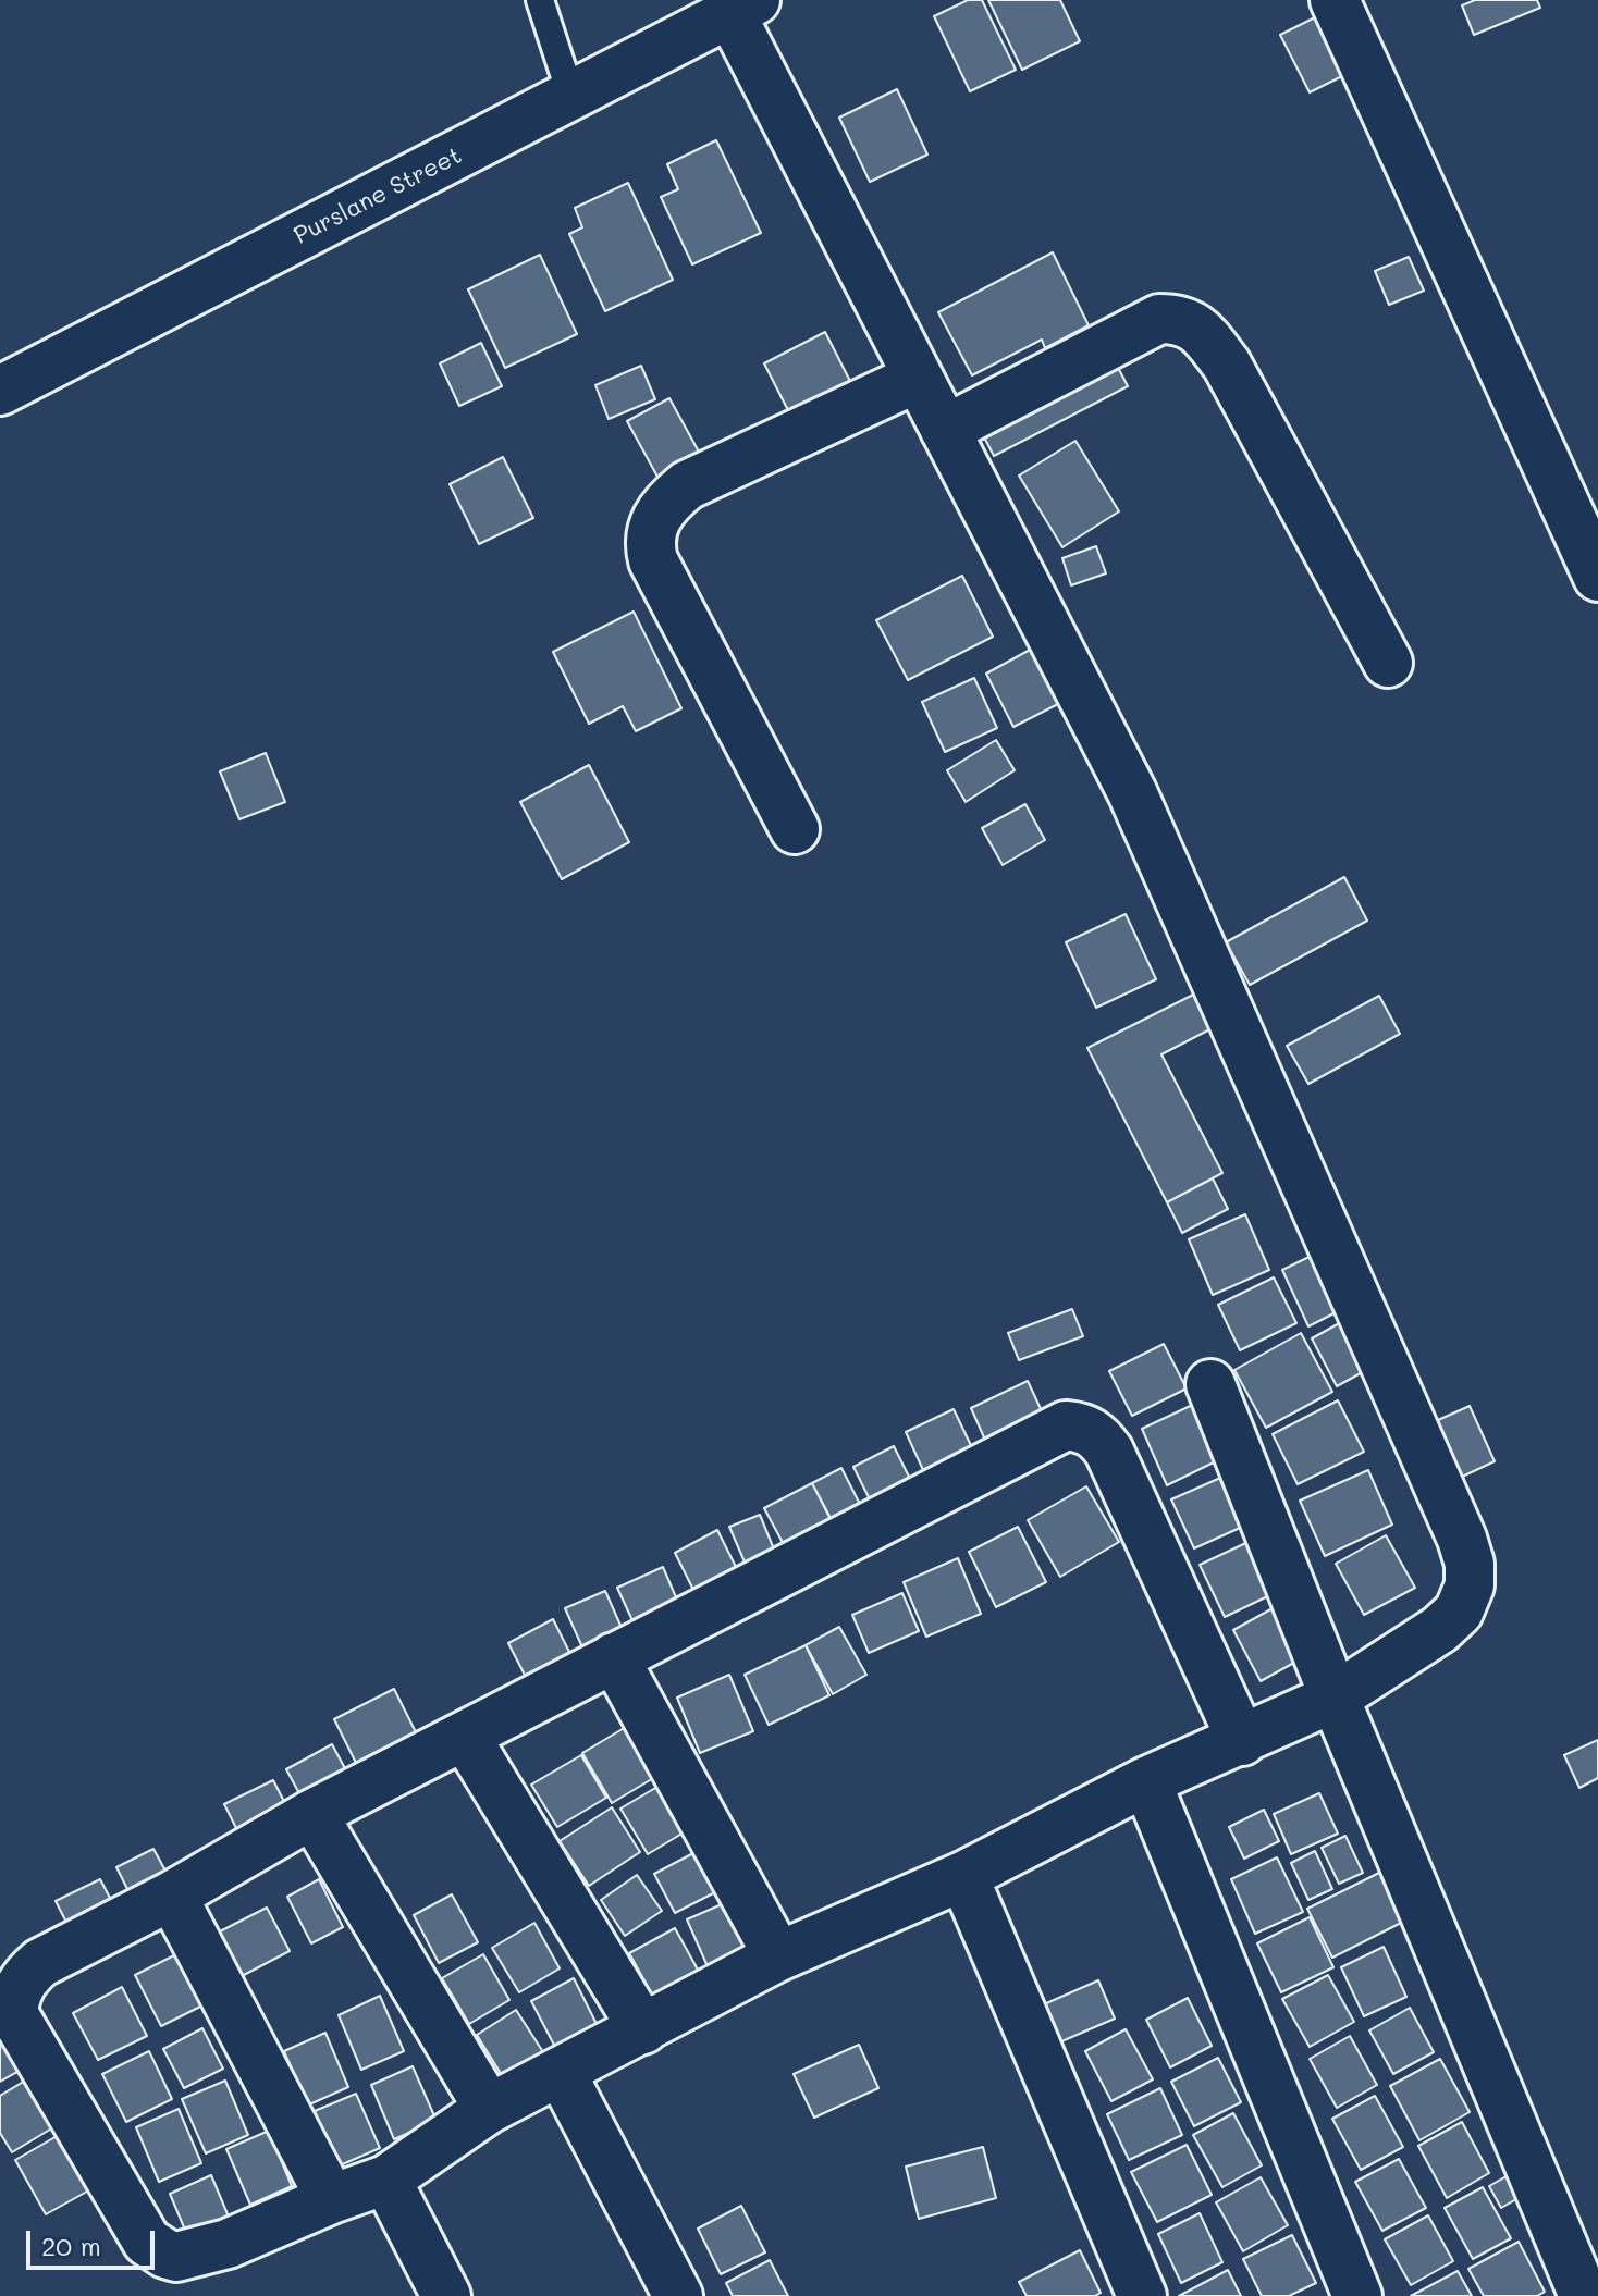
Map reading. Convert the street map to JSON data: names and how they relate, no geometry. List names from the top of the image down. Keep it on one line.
{"streets":{"street":["Purslane Street"]},"scale_bar":"20 m"}
